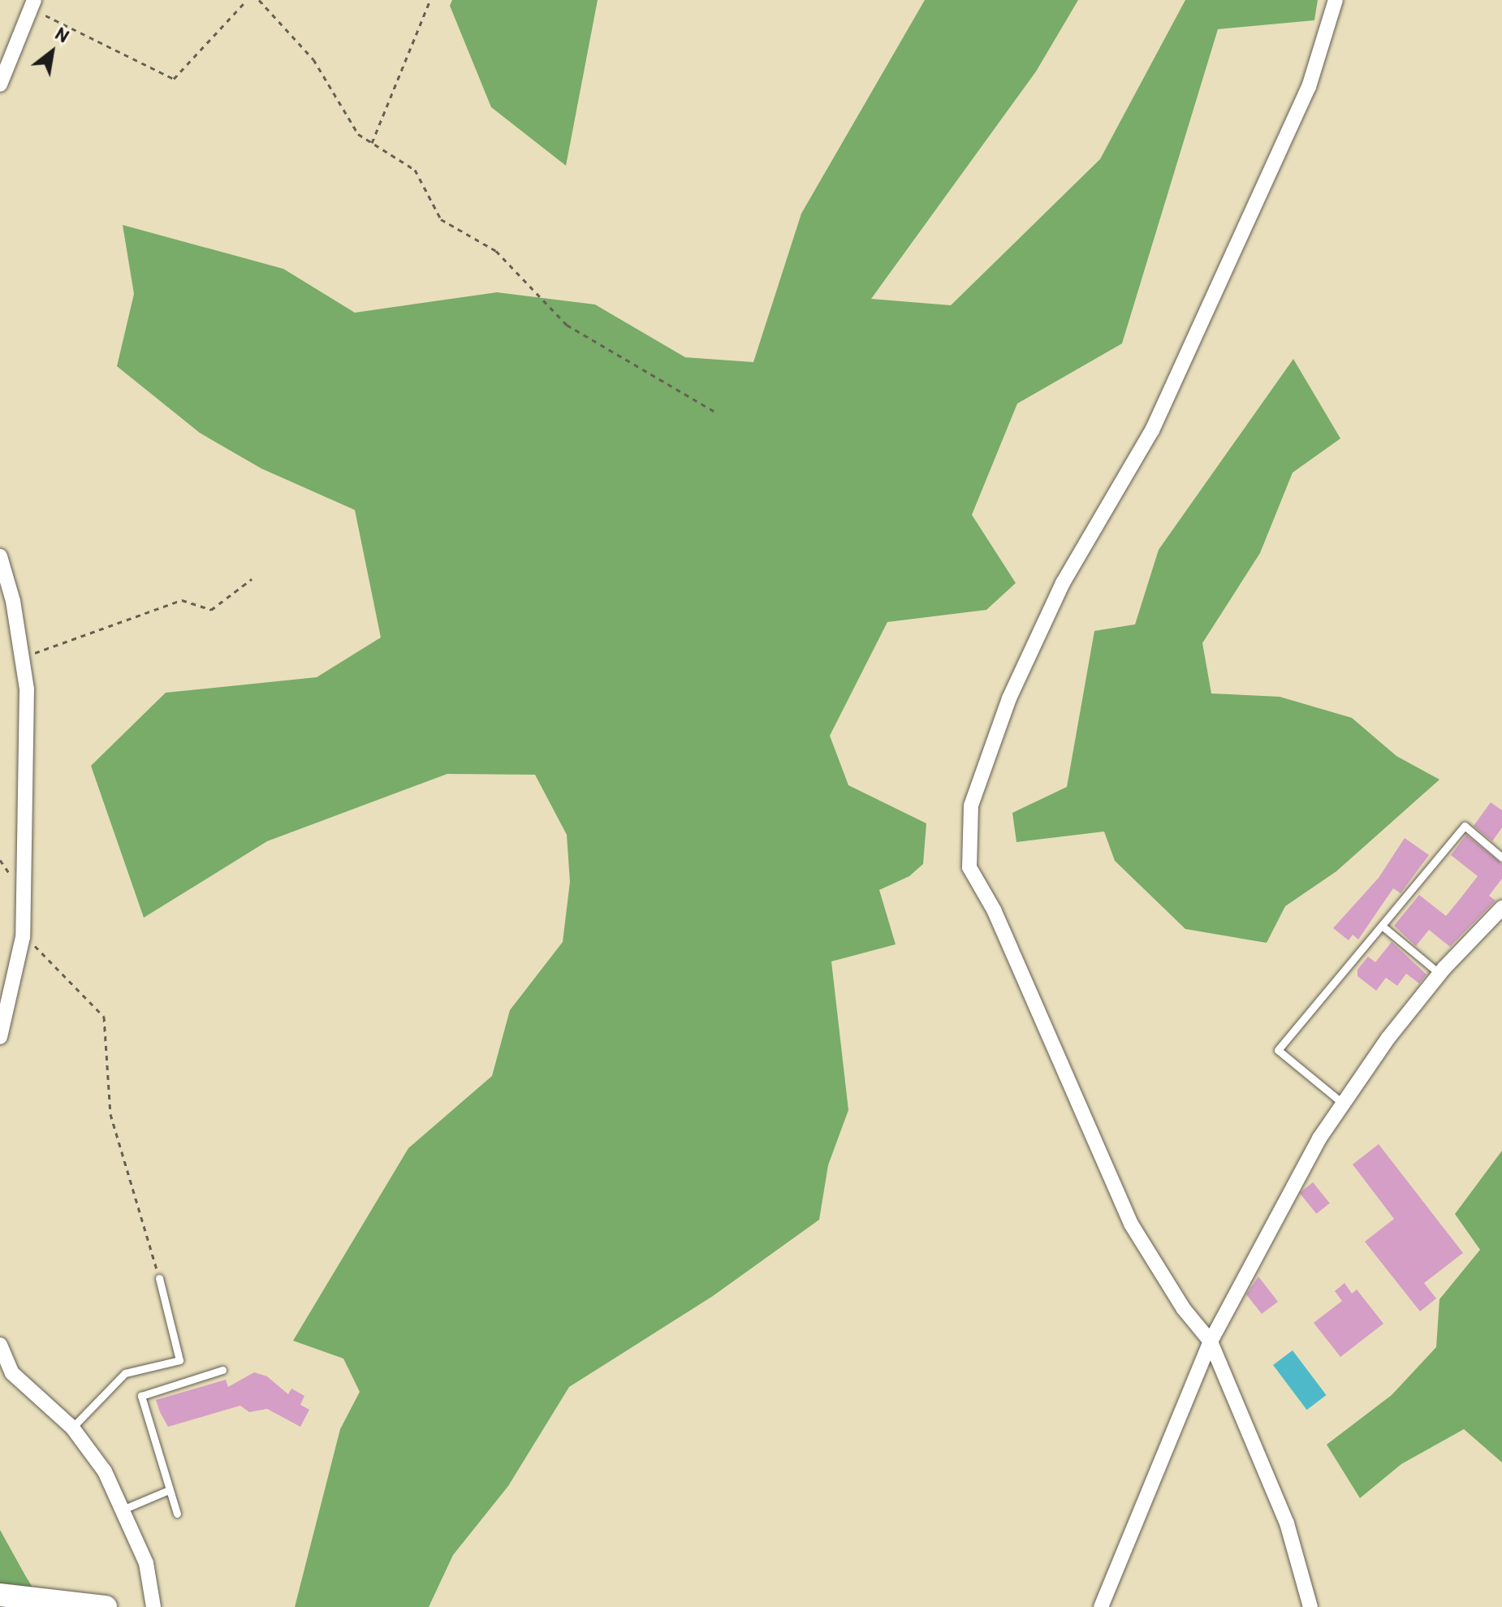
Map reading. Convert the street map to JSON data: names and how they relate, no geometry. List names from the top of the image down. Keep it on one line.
{"north":"top right"}
